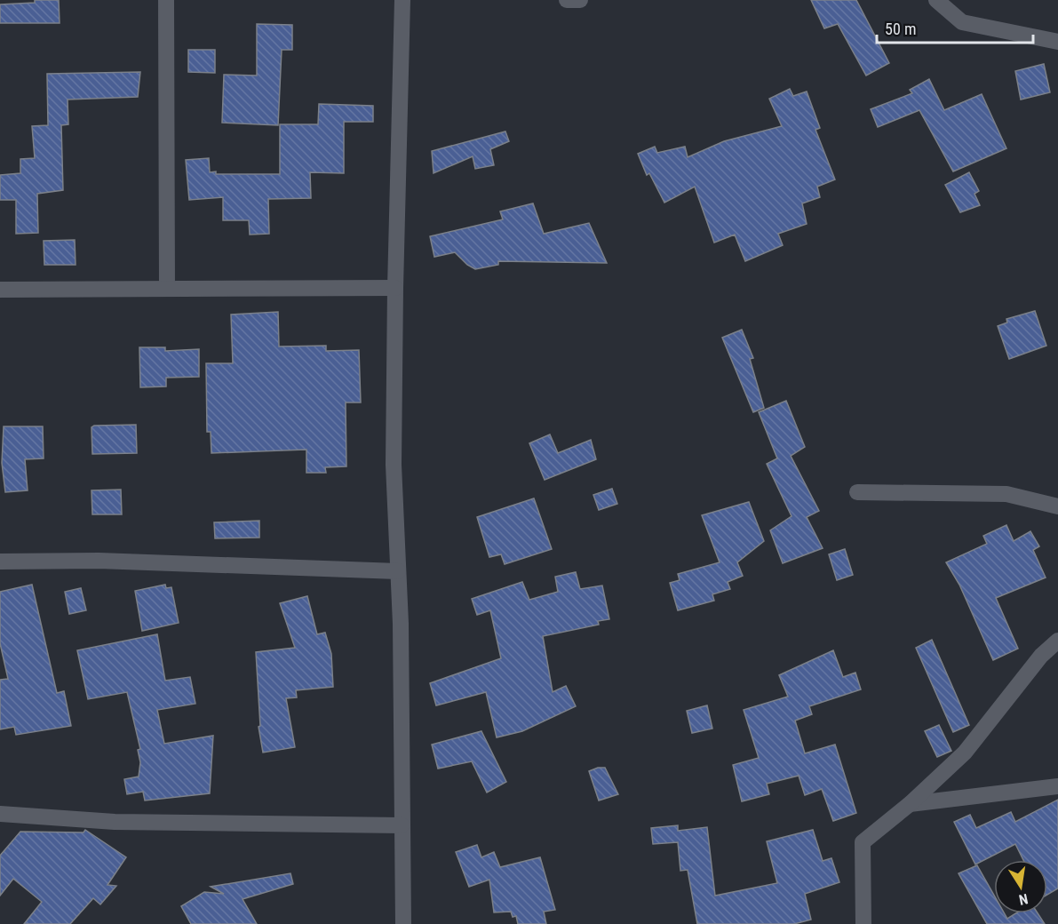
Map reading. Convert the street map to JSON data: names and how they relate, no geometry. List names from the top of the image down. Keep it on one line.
{"scale_bar":"50 m","north":"bottom"}
